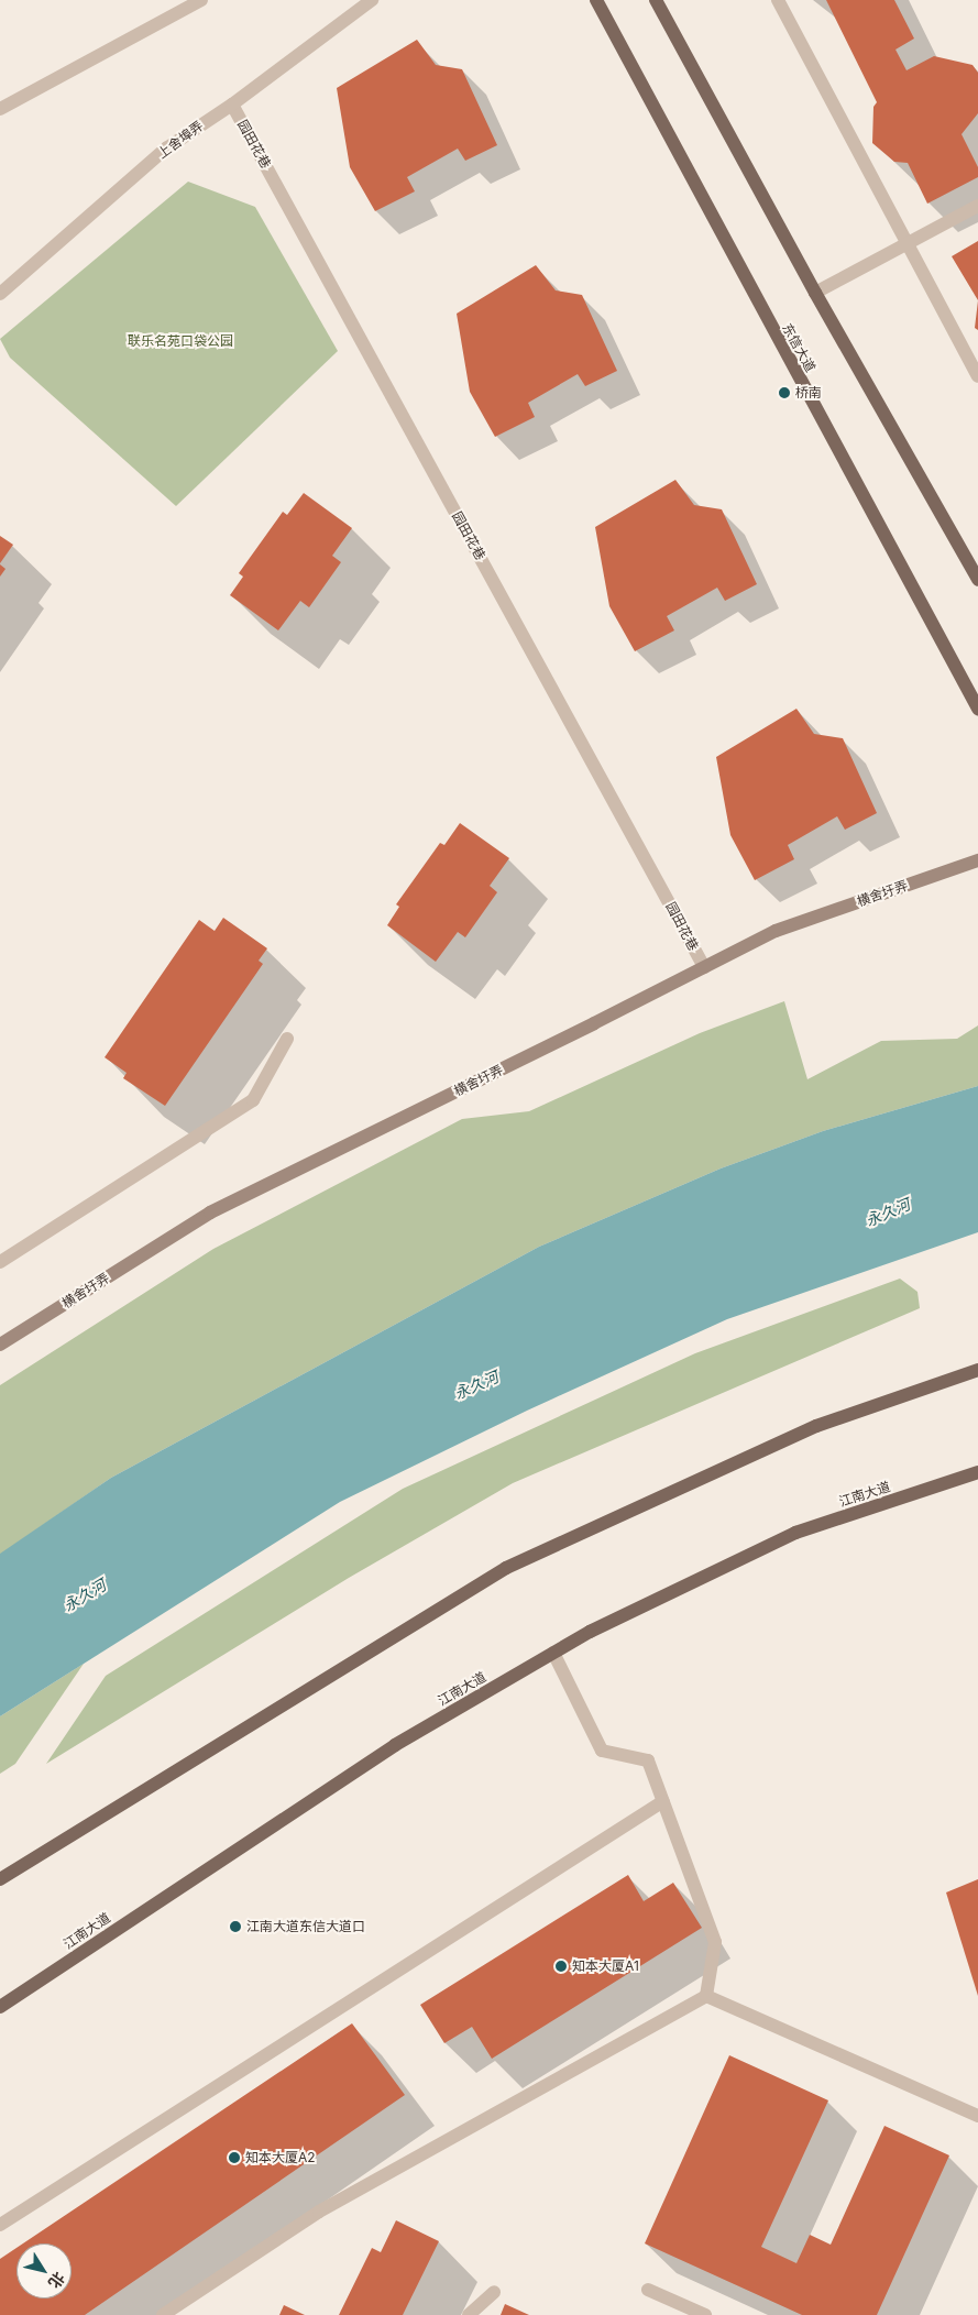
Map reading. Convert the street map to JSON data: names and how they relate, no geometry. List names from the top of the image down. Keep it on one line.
{"streets":{"main road":["东信大道","江南大道"],"street":["上舍埠弄","园田花巷","横舍圩弄"]},"crossings":[["上舍埠弄","园田花巷"],["园田花巷","横舍圩弄"]],"water":["永久河"],"parks":["联乐名苑口袋公园"],"places":["桥南","江南大道东信大道口","知本大厦A1","知本大厦A2"],"north":"bottom right"}
